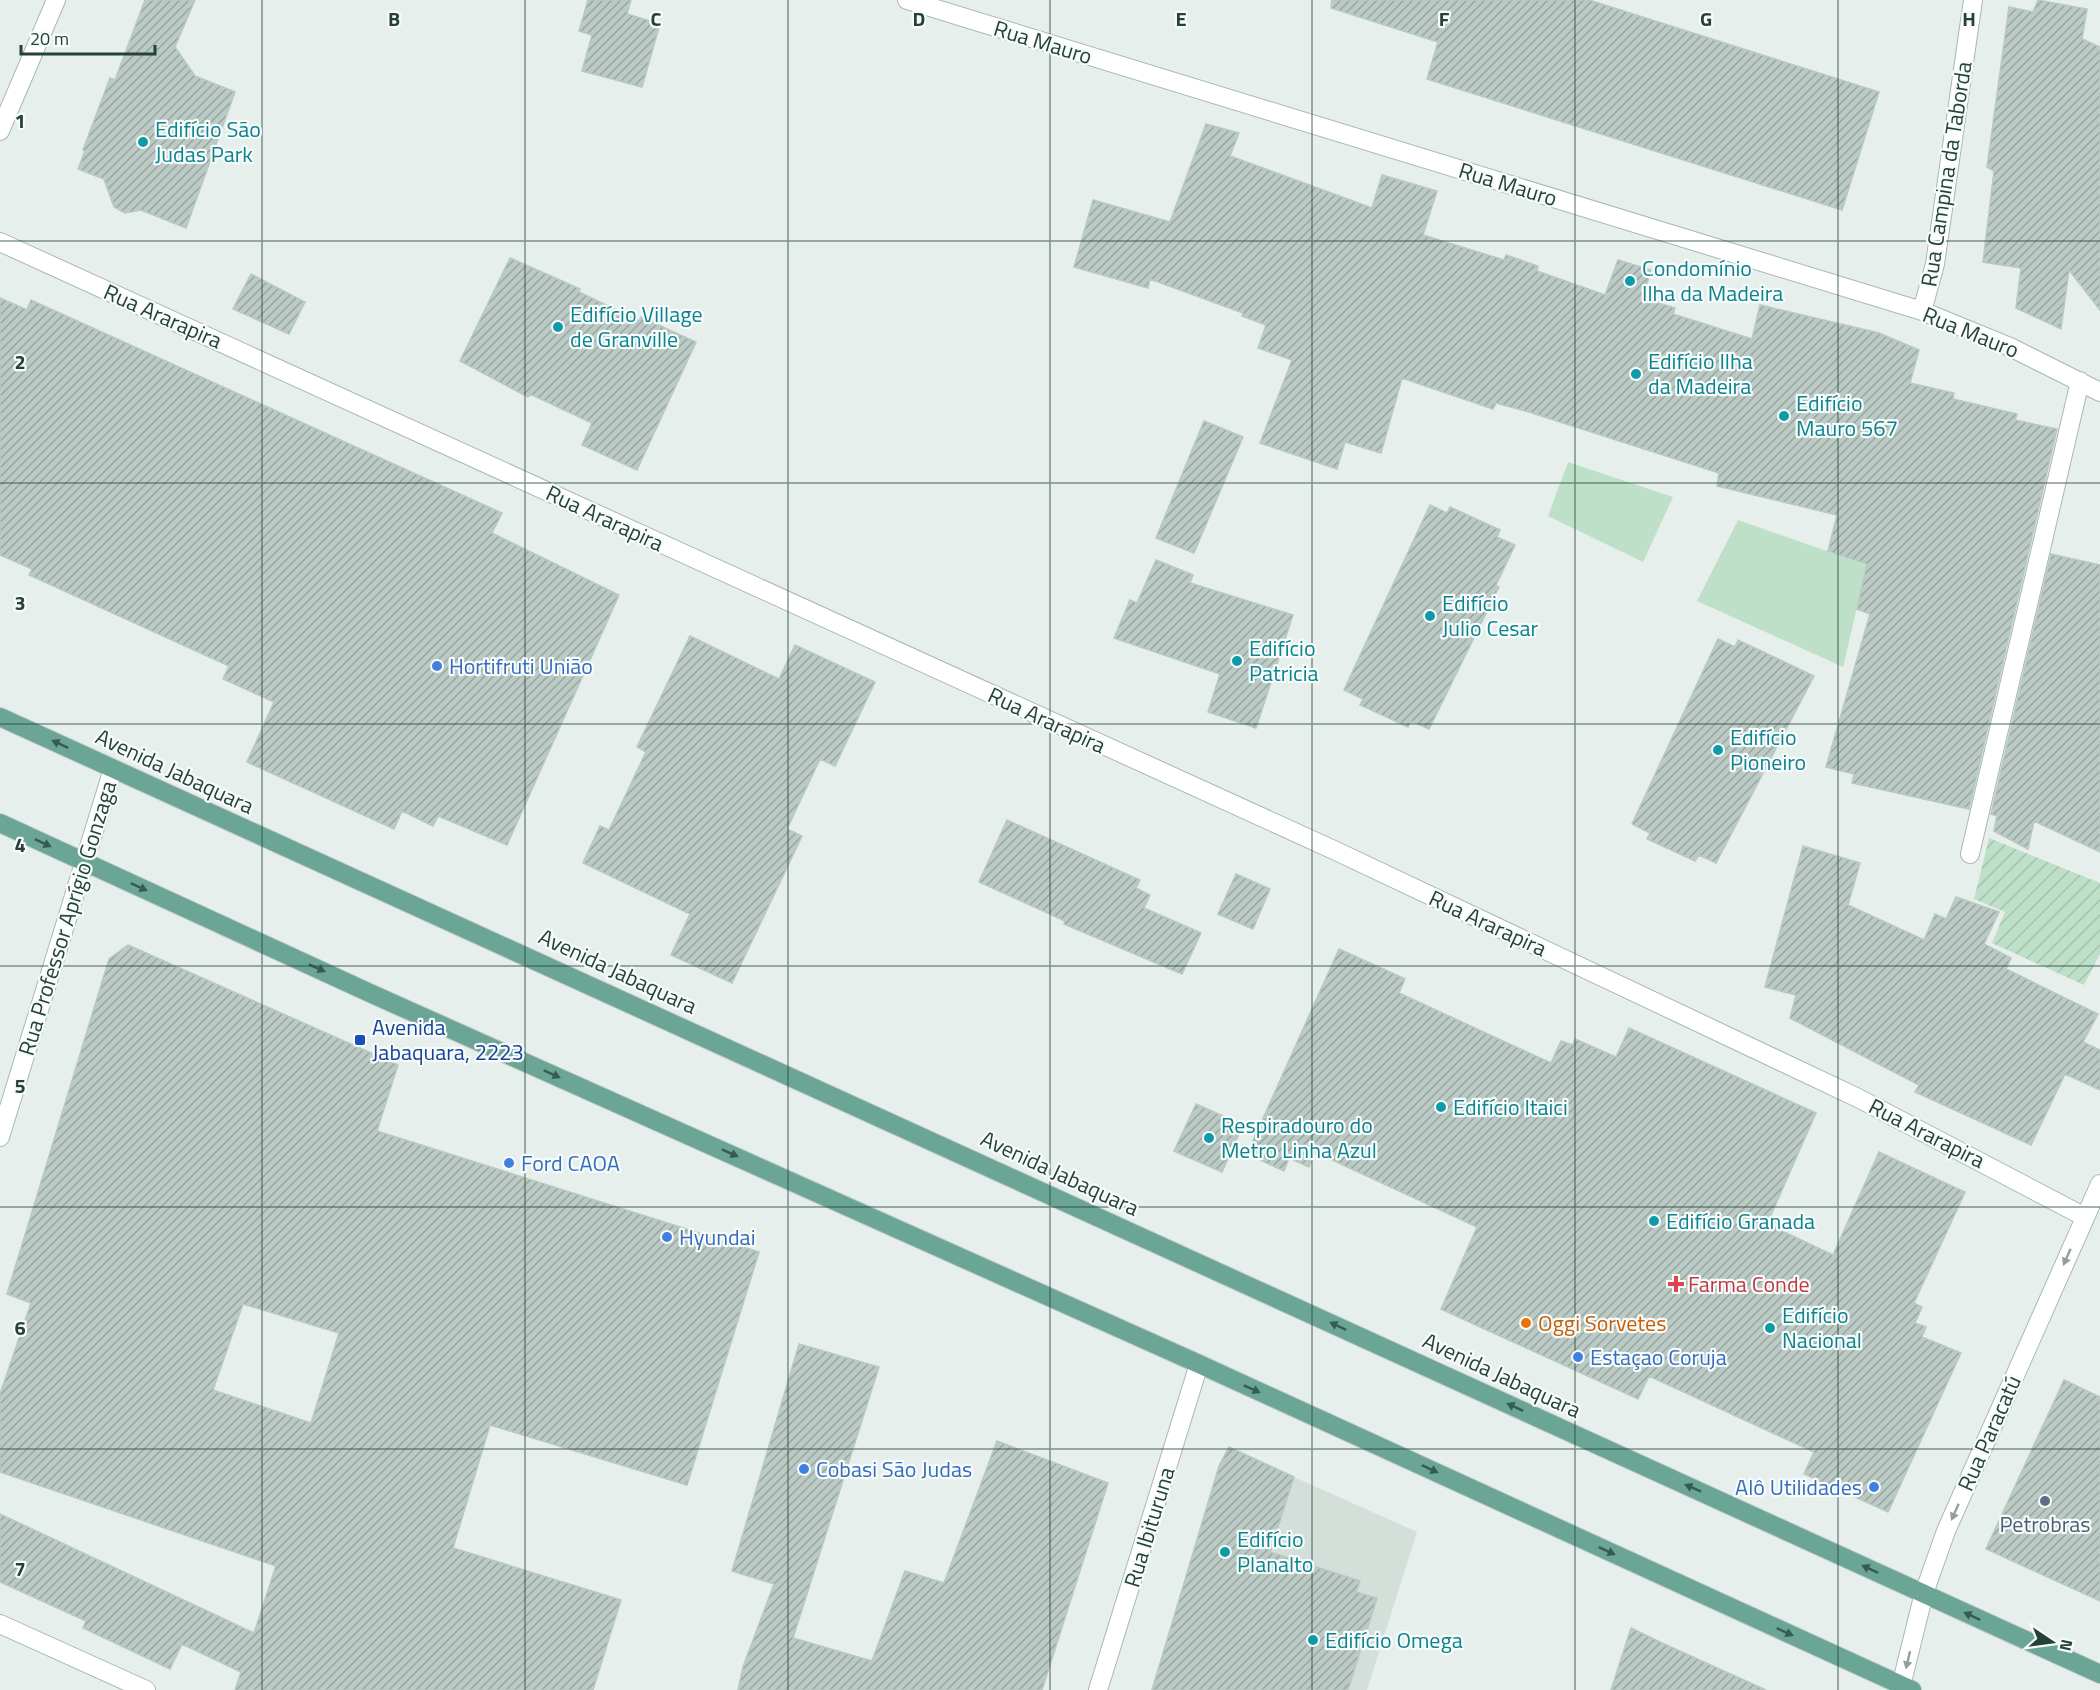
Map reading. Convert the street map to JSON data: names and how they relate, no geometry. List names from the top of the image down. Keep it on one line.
{"streets":{"main road":["Avenida Jabaquara"],"street":["Rua Mauro","Rua Campina da Taborda","Rua Ararapira","Rua Professor Aprígio Gonzaga","Rua Paracatú","Rua Ibituruna"]},"crossings":[["Rua Mauro","Rua Campina da Taborda"],["Rua Ararapira","Rua Paracatú"],["Avenida Jabaquara","Rua Professor Aprígio Gonzaga"],["Avenida Jabaquara","Rua Paracatú"]],"one_way":["Rua Paracatú"],"places":{"other":["Edifício São Judas Park","Condomínio Ilha da Madeira","Edifício Village de Granville","Edifício Ilha da Madeira","Edifício Mauro 567","Edifício Julio Cesar","Edifício Patricia","Hortifruti União","Edifício Pioneiro","Edifício Itaici","Respiradouro do Metro Linha Azul","Ford CAOA","Edifício Granada","Hyundai","Oggi Sorvetes","Edifício Nacional","Estaçao Coruja","Cobasi São Judas","Alô Utilidades","Petrobras","Edifício Planalto","Edifício Omega"],"transit":["Avenida Jabaquara, 2223"],"health":["Farma Conde"]},"scale_bar":"20 m","north":"right","grid":{"columns":["B","C","D","E","F","G","H"],"rows":["1","2","3","4","5","6","7"]}}
